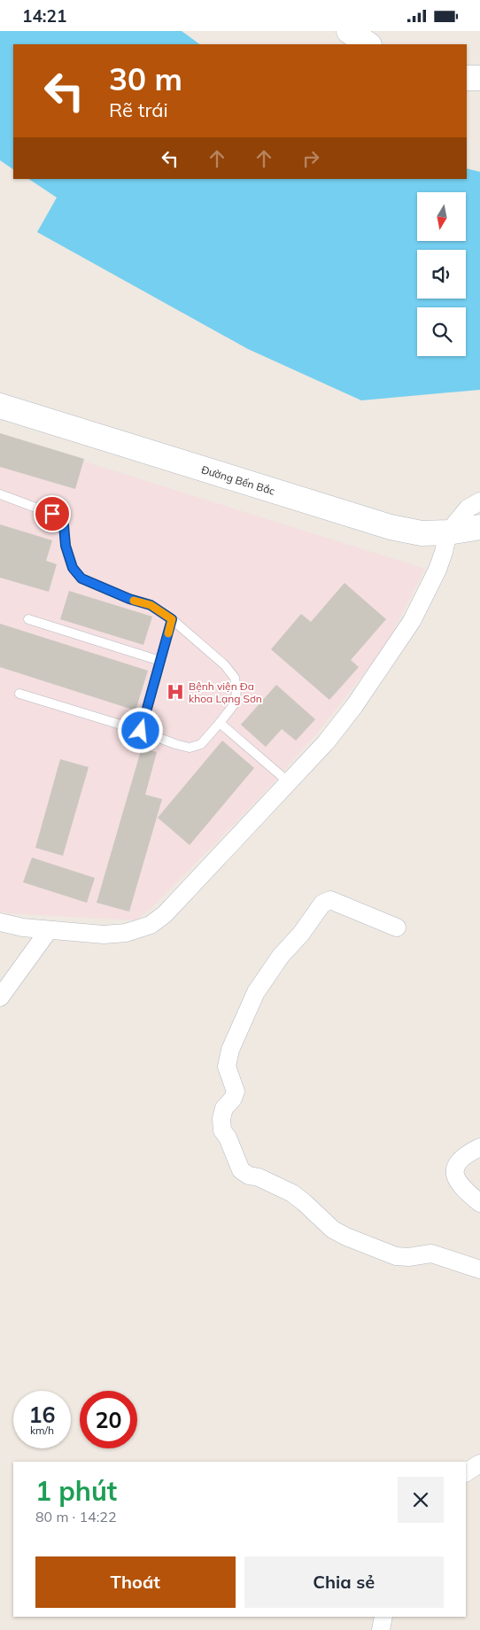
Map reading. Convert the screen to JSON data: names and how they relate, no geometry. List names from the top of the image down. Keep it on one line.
{"streets":{"main road":["Đường Bến Bắc"]},"places":{"hospital":["Bệnh viện Đa khoa Lạng Sơn"]},"north":"bottom","page":{"status":"14:21","turn":["30 m","Rẽ trái"],"speed":"16 km/h","limit":"20","heading":["1 phút","80 m · 14:22"],"buttons":["Thoát","Chia sẻ"]}}
